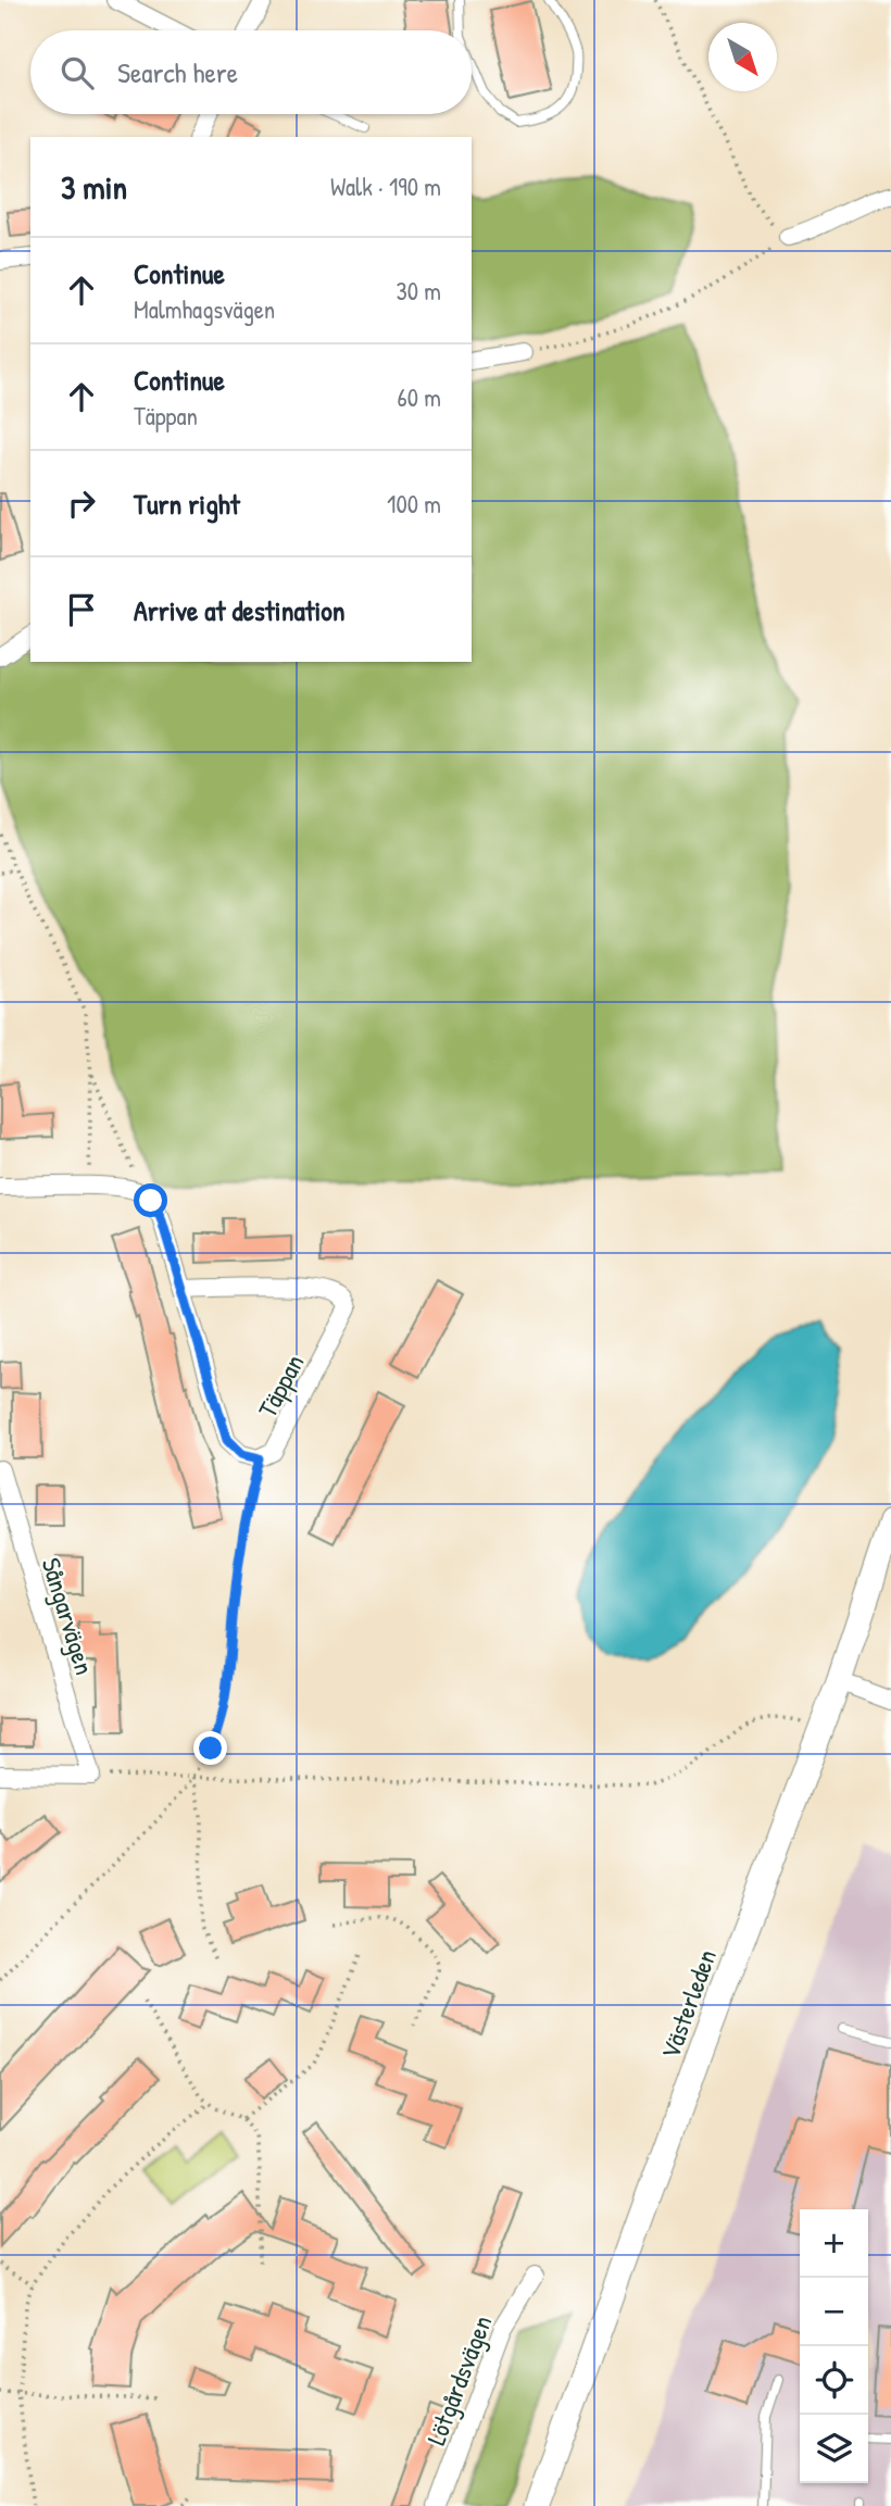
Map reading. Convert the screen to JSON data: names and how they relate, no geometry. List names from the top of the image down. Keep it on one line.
{"streets":{"street":["Täppan","Sångarvägen","Västerleden","Lötgårdsvägen"]},"north":"bottom right","page":{"search":"Search here","heading":["3 min","Walk · 190 m"],"list":[["Continue","Malmhagsvägen","30 m"],["Continue","Täppan","60 m"],["Turn right","100 m"],"Arrive at destination"],"map_buttons":["+","−"]}}
